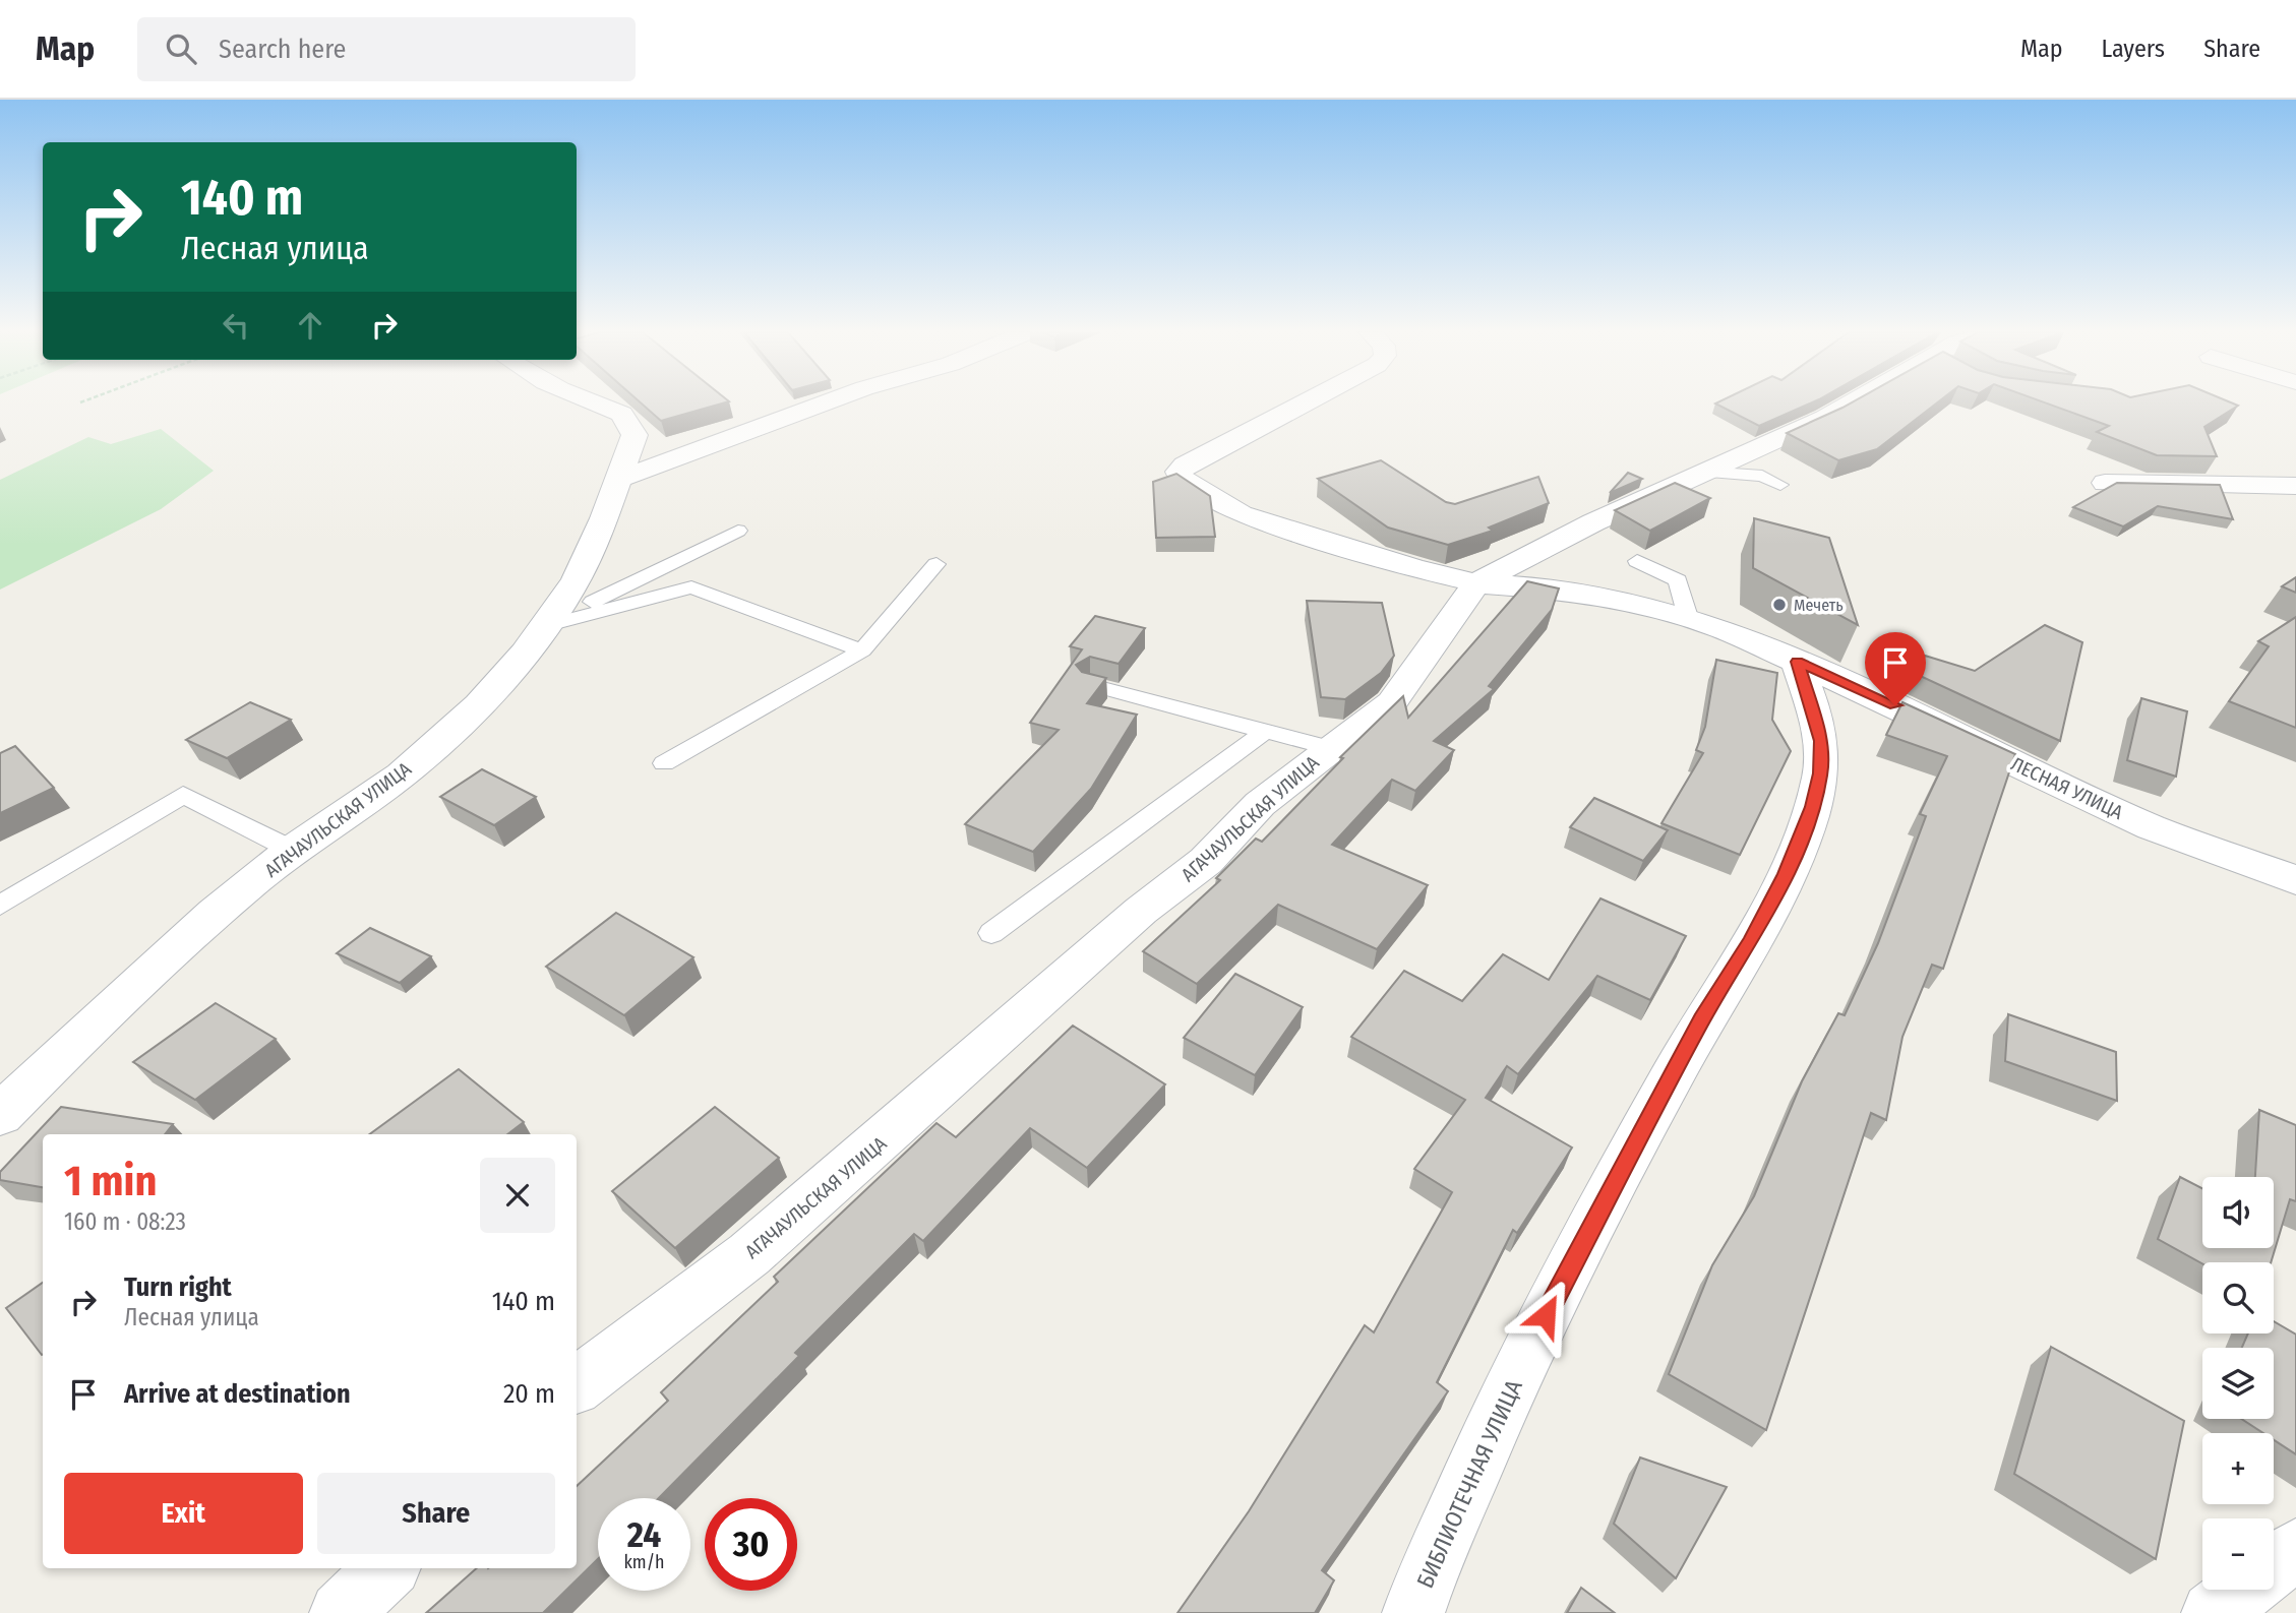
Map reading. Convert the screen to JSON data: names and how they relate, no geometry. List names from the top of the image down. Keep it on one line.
{"streets":{"street":["ЛЕСНАЯ УЛИЦА","АГАЧАУЛЬСКАЯ УЛИЦА","БИБЛИОТЕЧНАЯ УЛИЦА"]},"crossings":[["ЛЕСНАЯ УЛИЦА","АГАЧАУЛЬСКАЯ УЛИЦА"],["ЛЕСНАЯ УЛИЦА","БИБЛИОТЕЧНАЯ УЛИЦА"]],"places":["Мечеть"],"page":{"header":"Map","search":"Search here","nav":["Map","Layers","Share"],"turn":["140 m","Лесная улица"],"heading":["1 min","160 m · 08:23"],"map_buttons":["+","−"],"list":[{"name":"Turn right","note":"Лесная улица","value":"140 m"},{"name":"Arrive at destination","value":"20 m"}],"buttons":["Exit","Share"],"speed":"24 km/h","limit":"30"}}
